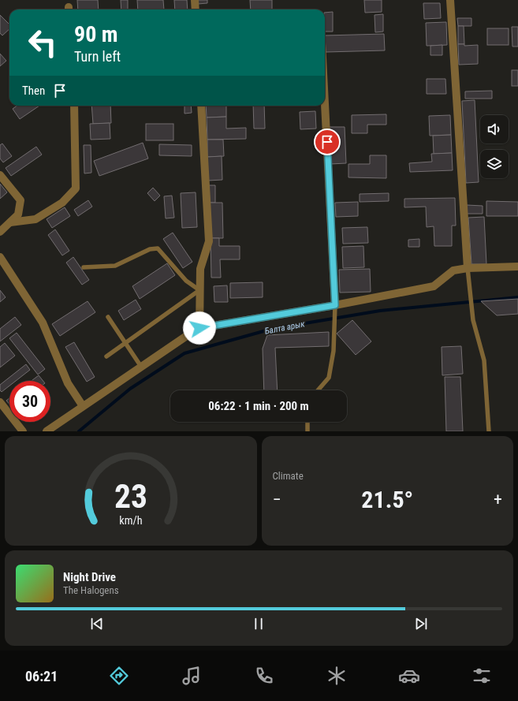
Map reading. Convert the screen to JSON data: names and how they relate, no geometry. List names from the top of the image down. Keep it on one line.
{"water":["Балта арык"],"page":{"turn":["90 m","Turn left"],"then":"Then","limit":"30","trip":"06:22 · 1 min · 200 m","tile":"Climate","heat":["−","21.5°","+"],"song":["Night Drive","The Halogens"],"tabs":"06:21","gauge":["23","km/h"]}}
